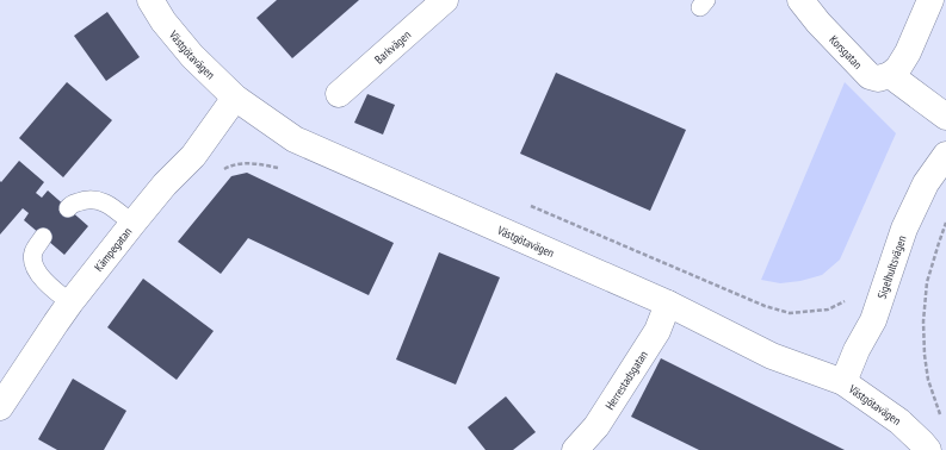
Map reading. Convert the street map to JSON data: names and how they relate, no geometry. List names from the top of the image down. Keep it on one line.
{"streets":{"street":["Barkvägen","Korsgatan","Västgötavägen","Kämpegatan","Sigelhultsvägen","Herrestadsgatan"]},"crossings":[["Västgötavägen","Kämpegatan"],["Västgötavägen","Sigelhultsvägen"],["Västgötavägen","Herrestadsgatan"]]}
